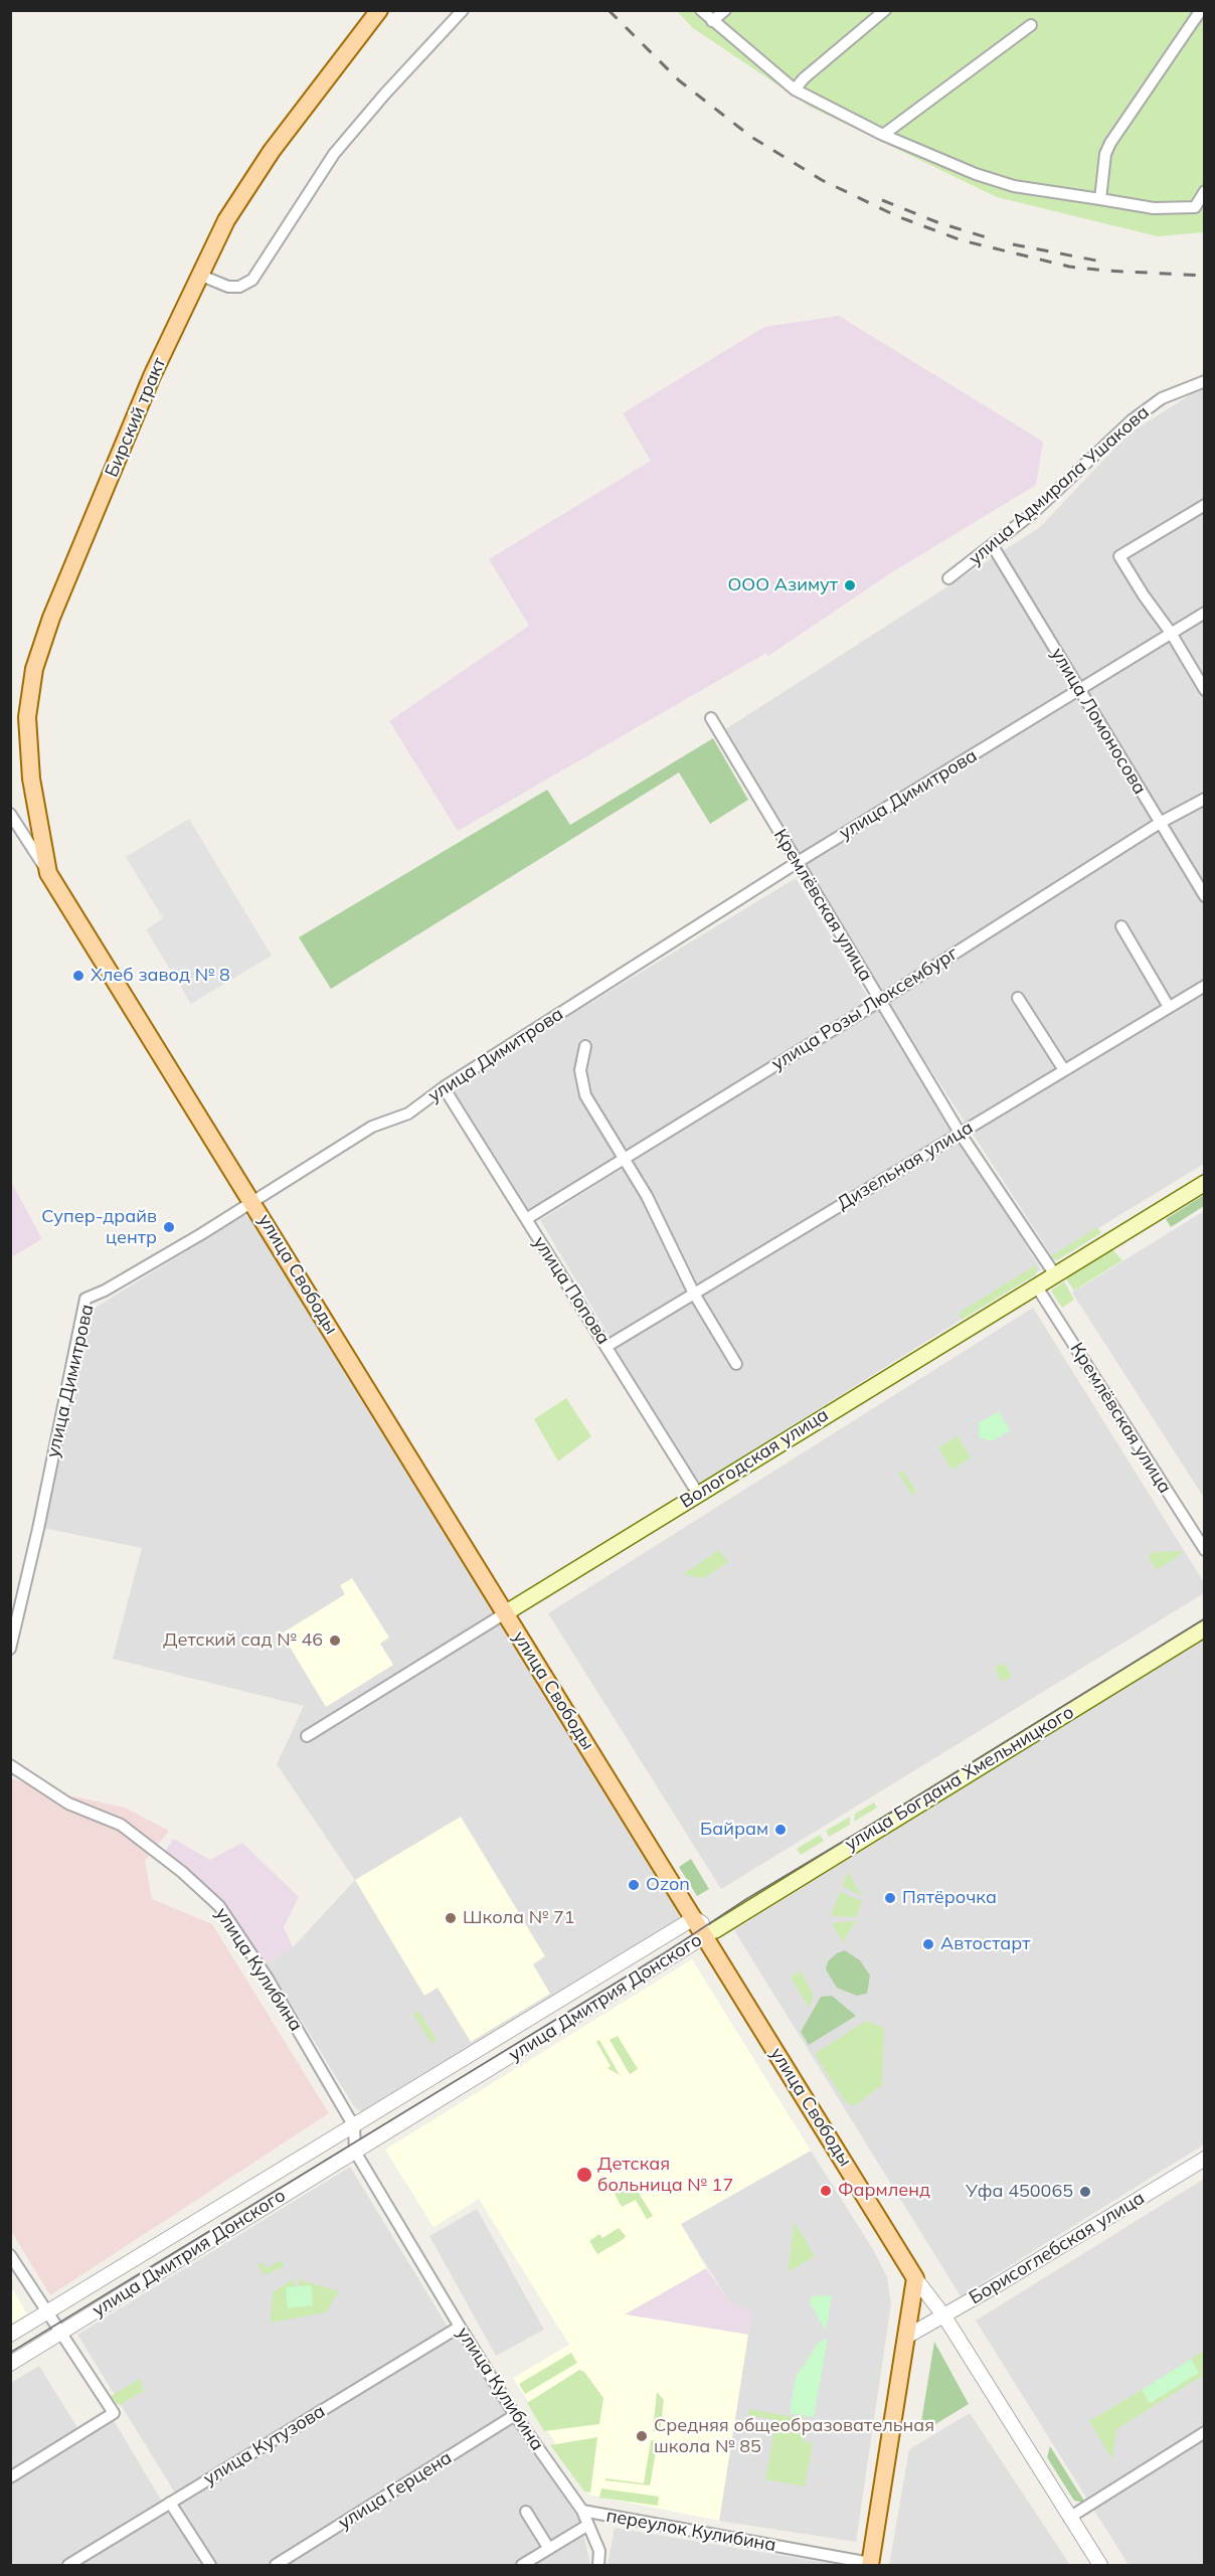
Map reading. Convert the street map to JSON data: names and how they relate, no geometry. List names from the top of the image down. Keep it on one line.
{"streets":{"main road":["Бирский тракт","улица Свободы","Вологодская улица","улица Богдана Хмельницкого"],"street":["улица Адмирала Ушакова","улица Ломоносова","улица Димитрова","Кремлёвская улица","улица Розы Люксембург","Дизельная улица","улица Попова","улица Кулибина","улица Дмитрия Донского","Борисоглебская улица","улица Кутузова","улица Герцена","переулок Кулибина"]},"crossings":[["Бирский тракт","улица Свободы"],["улица Адмирала Ушакова","улица Ломоносова"],["улица Ломоносова","улица Димитрова"],["улица Ломоносова","улица Розы Люксембург"],["улица Димитрова","Кремлёвская улица"],["улица Димитрова","улица Свободы"],["улица Димитрова","улица Попова"],["Кремлёвская улица","улица Розы Люксембург"],["Кремлёвская улица","Дизельная улица"],["Кремлёвская улица","Вологодская улица"],["улица Розы Люксембург","улица Попова"],["Дизельная улица","улица Попова"],["улица Свободы","Вологодская улица"],["улица Свободы","улица Богдана Хмельницкого"],["улица Свободы","улица Дмитрия Донского"],["улица Свободы","Борисоглебская улица"],["улица Попова","Вологодская улица"],["улица Богдана Хмельницкого","улица Дмитрия Донского"],["улица Кулибина","улица Дмитрия Донского"],["улица Кулибина","улица Кутузова"],["улица Кулибина","улица Герцена"],["улица Кулибина","переулок Кулибина"]],"places":["ООО Азимут","Хлеб завод № 8","Супер-драйв центр","Детский сад № 46","Байрам","Ozon","Пятёрочка","Школа № 71","Автостарт","Детская больница № 17","Фармленд","Уфа 450065","Средняя общеобразовательная школа № 85"]}
